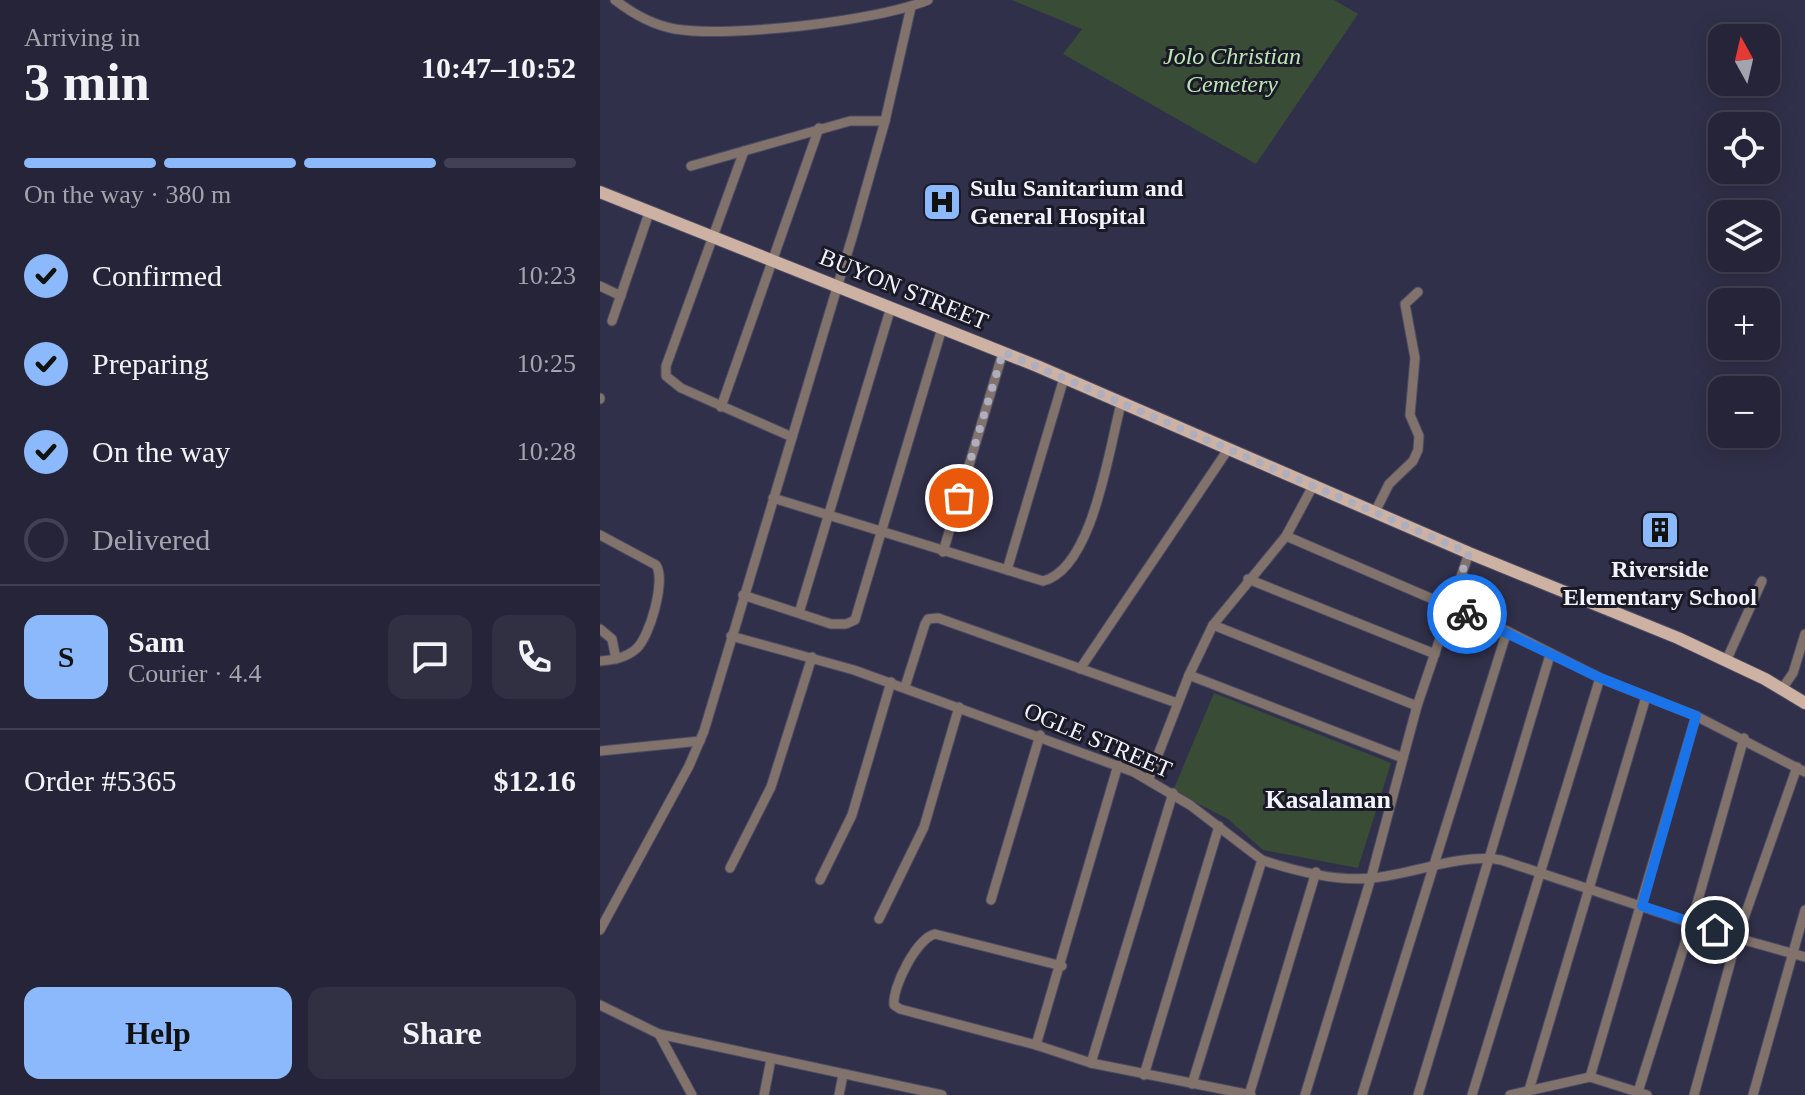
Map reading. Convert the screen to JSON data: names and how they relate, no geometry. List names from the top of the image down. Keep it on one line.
{"streets":{"main road":["BUYON STREET"],"street":["OGLE STREET"]},"districts":["Kasalaman"],"parks":["Jolo Christian Cemetery"],"places":{"hospital":["Sulu Sanitarium and General Hospital"],"building":["Riverside Elementary School"]},"north":"top","page":{"heading":["3 min","Arriving in","10:47–10:52"],"panel":["Sam","Courier · 4.4","Order #5365","$12.16"],"map_buttons":["+","−"],"bar":"On the way · 380 m","list":[["Confirmed","10:23"],["Preparing","10:25"],["On the way","10:28"],"Delivered"],"round":"S","buttons":["Help","Share"]}}
